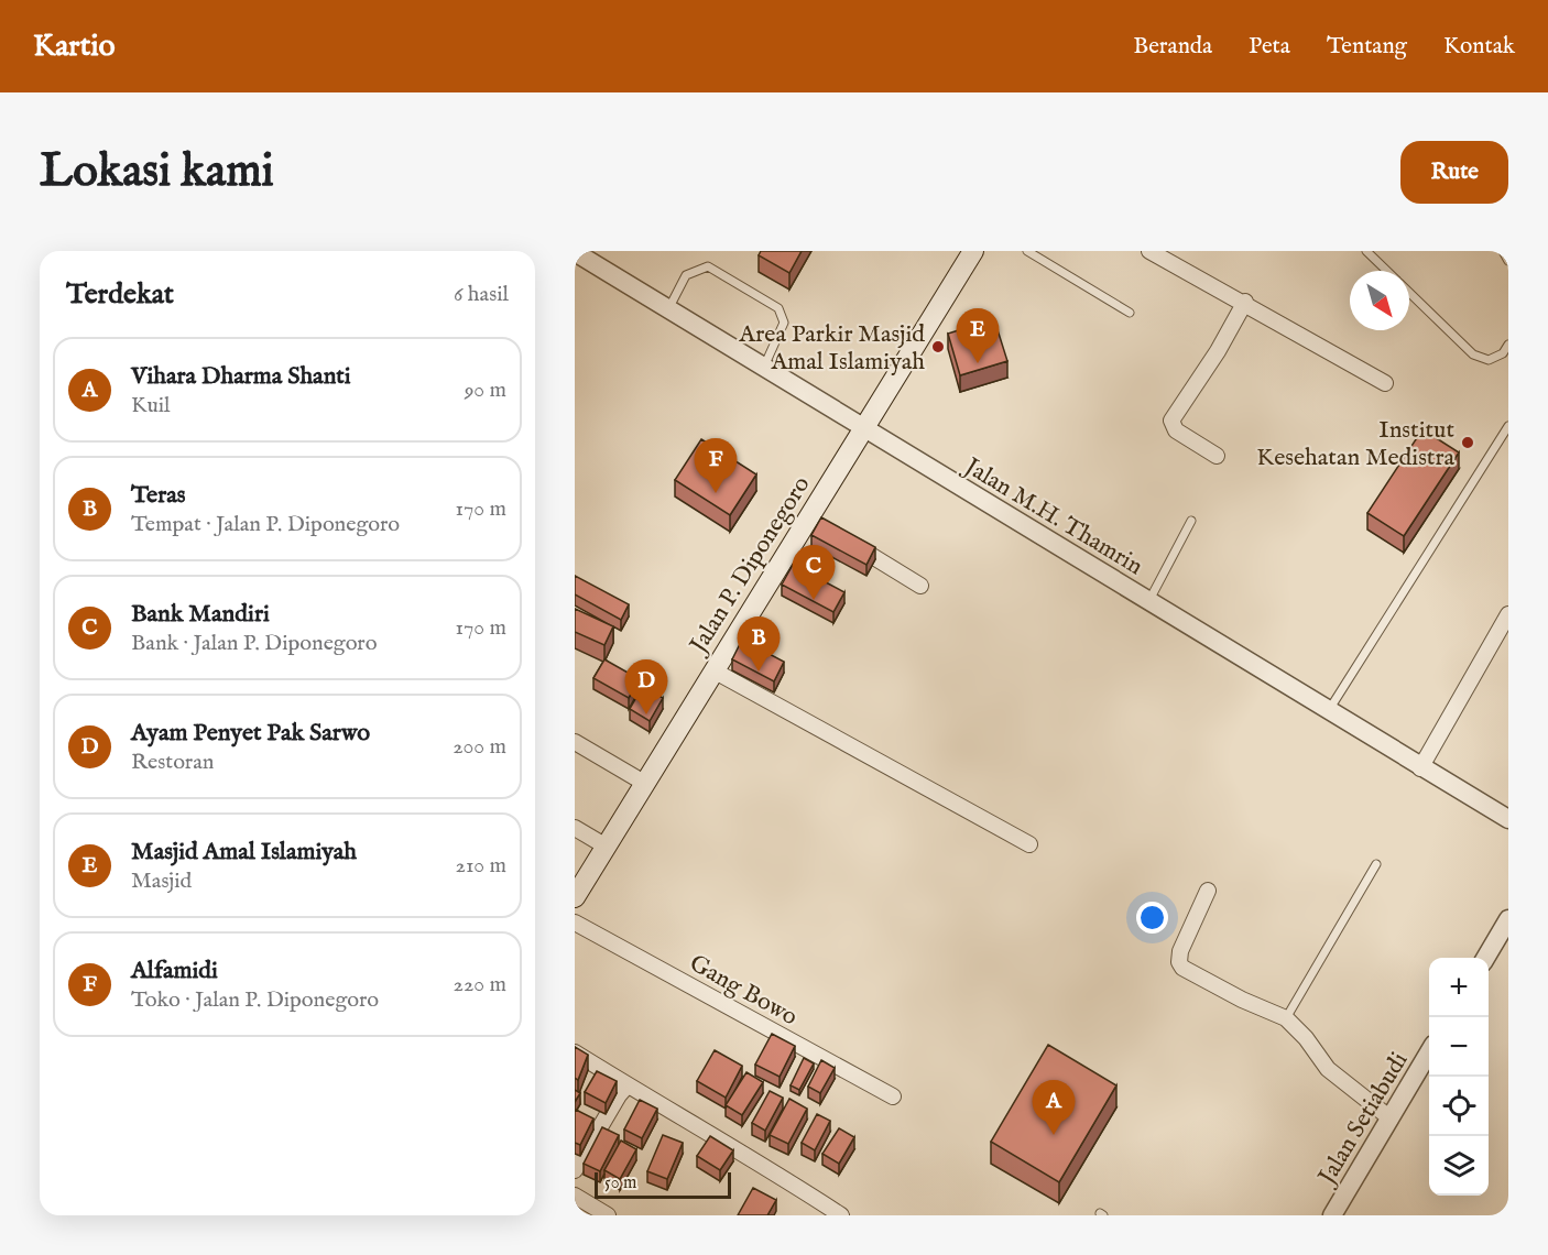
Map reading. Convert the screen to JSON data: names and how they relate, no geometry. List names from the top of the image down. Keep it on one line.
{"streets":{"main road":["Jalan P. Diponegoro"],"street":["Jalan M.H. Thamrin","Gang Bowo","Jalan Setiabudi"]},"crossings":[["Jalan M.H. Thamrin","Jalan P. Diponegoro"]],"places":["Area Parkir Masjid Amal Islamiyah","Institut Kesehatan Medistra"],"scale_bar":"50 m","north":"bottom right","page":{"header":"Kartio","nav":["Beranda","Peta","Tentang","Kontak"],"buttons":"Rute","title":"Lokasi kami","heading":["Terdekat","6 hasil"],"pins":["E","F","C","B","D","A"],"list":[{"mark":"A","name":"Vihara Dharma Shanti","note":"Kuil","value":"90 m"},{"mark":"B","name":"Teras","note":"Tempat · Jalan P. Diponegoro","value":"170 m"},{"mark":"C","name":"Bank Mandiri","note":"Bank · Jalan P. Diponegoro","value":"170 m"},{"mark":"D","name":"Ayam Penyet Pak Sarwo","note":"Restoran","value":"200 m"},{"mark":"E","name":"Masjid Amal Islamiyah","note":"Masjid","value":"210 m"},{"mark":"F","name":"Alfamidi","note":"Toko · Jalan P. Diponegoro","value":"220 m"}],"map_buttons":["+","−"],"scale":"50 m"}}
